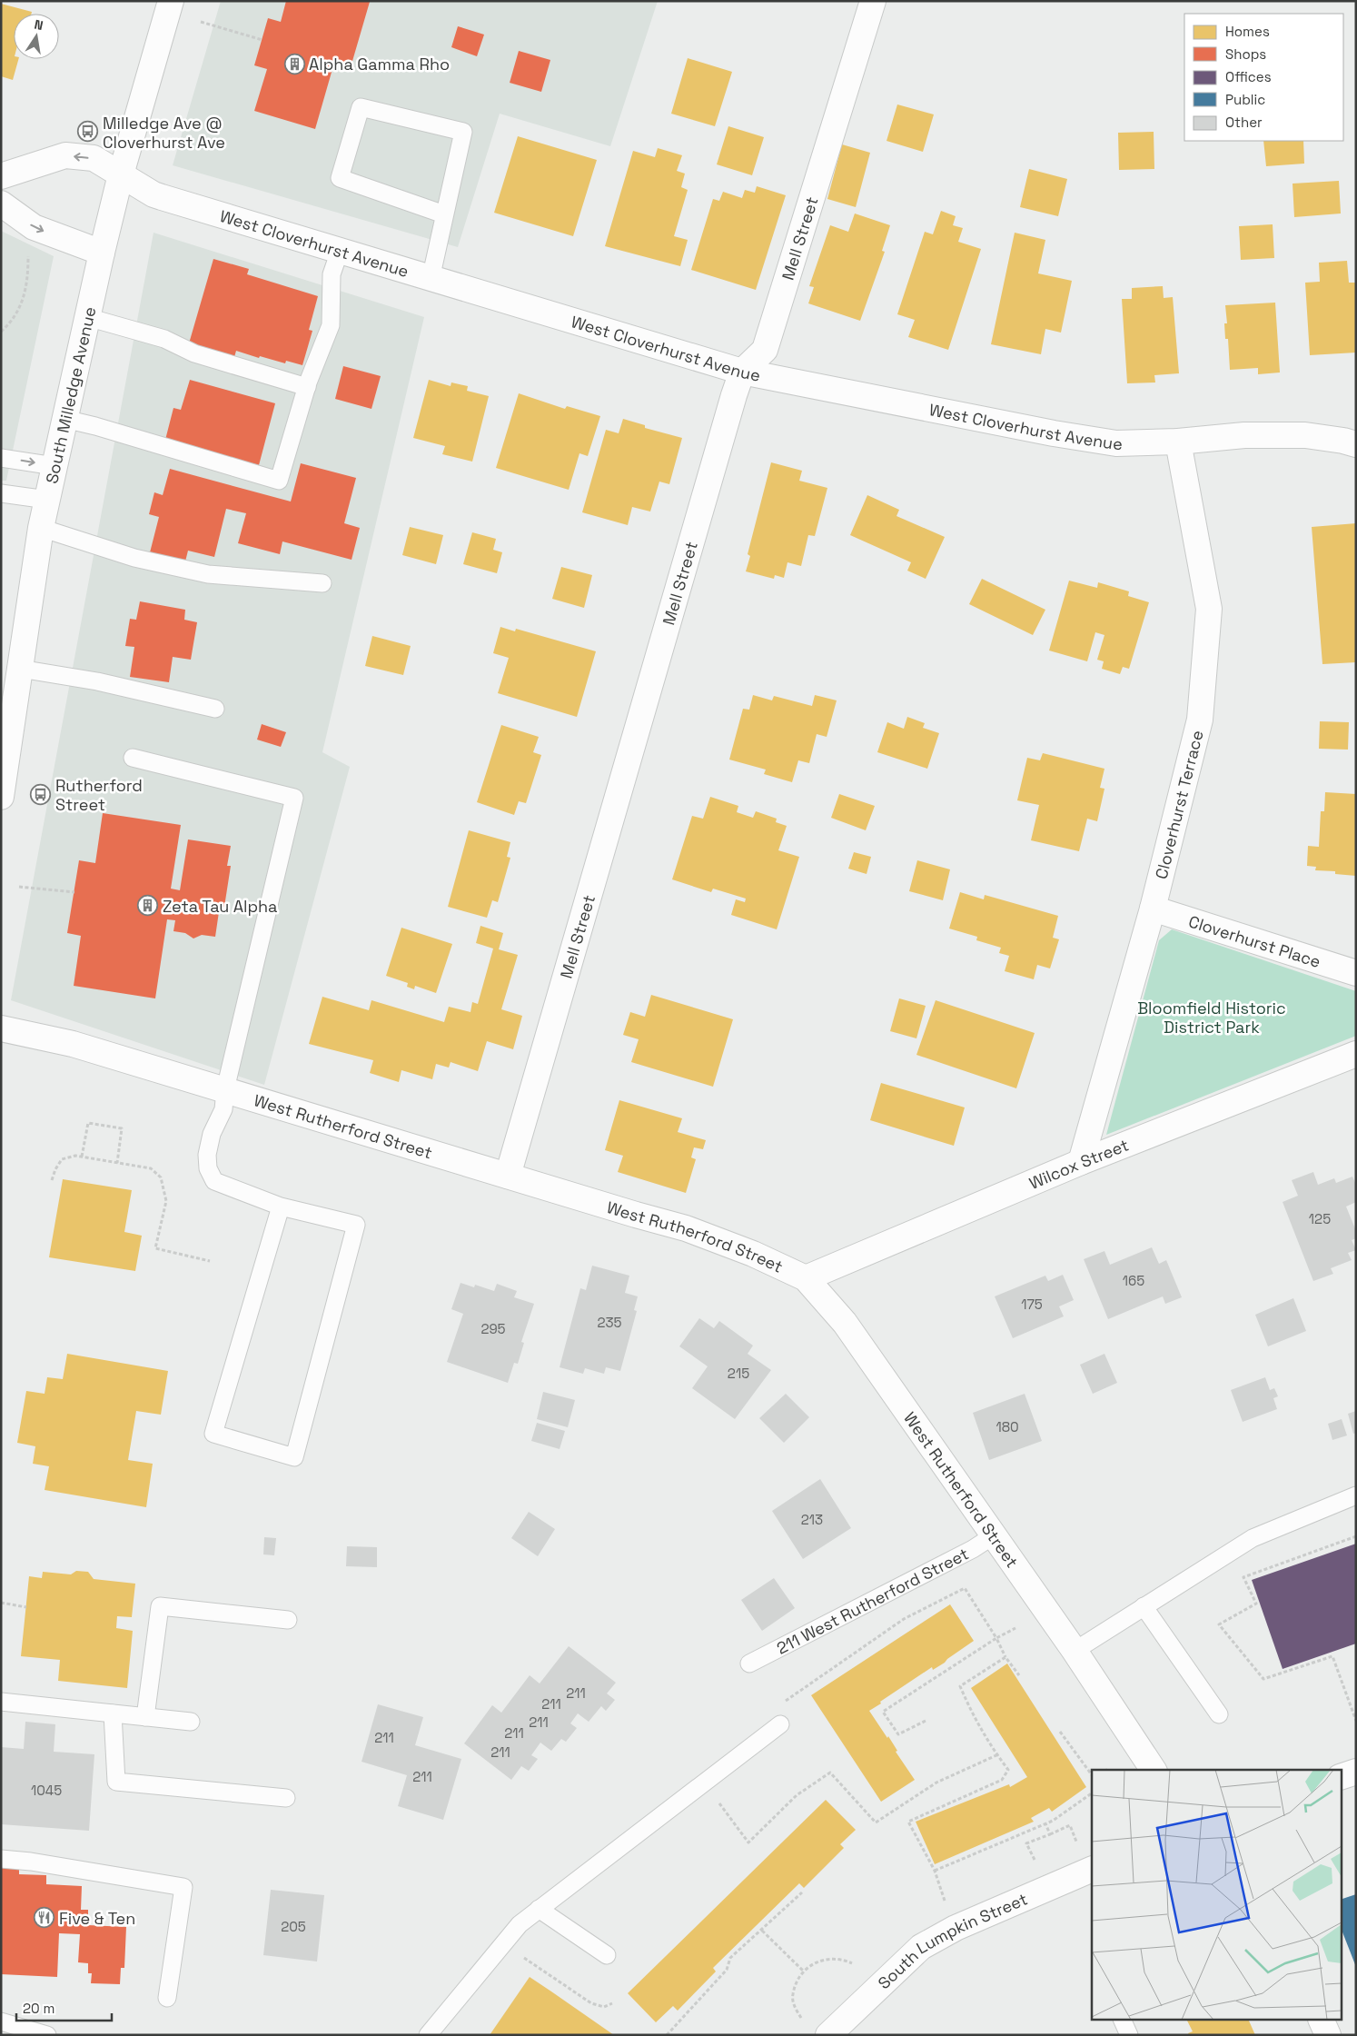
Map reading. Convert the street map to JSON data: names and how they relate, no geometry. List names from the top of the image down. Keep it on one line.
{"streets":{"street":["Mell Street","West Cloverhurst Avenue","South Milledge Avenue","Cloverhurst Terrace","Cloverhurst Place","West Rutherford Street","Wilcox Street","South Lumpkin Street"],"lane":["211 West Rutherford Street"]},"crossings":[["Mell Street","West Cloverhurst Avenue"],["Mell Street","West Rutherford Street"],["West Cloverhurst Avenue","South Milledge Avenue"],["West Cloverhurst Avenue","Cloverhurst Terrace"],["Cloverhurst Terrace","Cloverhurst Place"],["Cloverhurst Terrace","Wilcox Street"],["West Rutherford Street","Wilcox Street"],["West Rutherford Street","211 West Rutherford Street"]],"parks":["Bloomfield Historic District Park"],"places":{"building":["Alpha Gamma Rho","Zeta Tau Alpha"],"bus stop":["Milledge Ave @ Cloverhurst Ave","Rutherford Street"],"restaurant":["Five & Ten"]},"house_numbers":["125","165","175","235","295","215","180","213","211","211","211","211","211","211","211","1045","205"],"legend":["Homes","Shops","Offices","Public","Other"],"scale_bar":"20 m","north":"top"}
